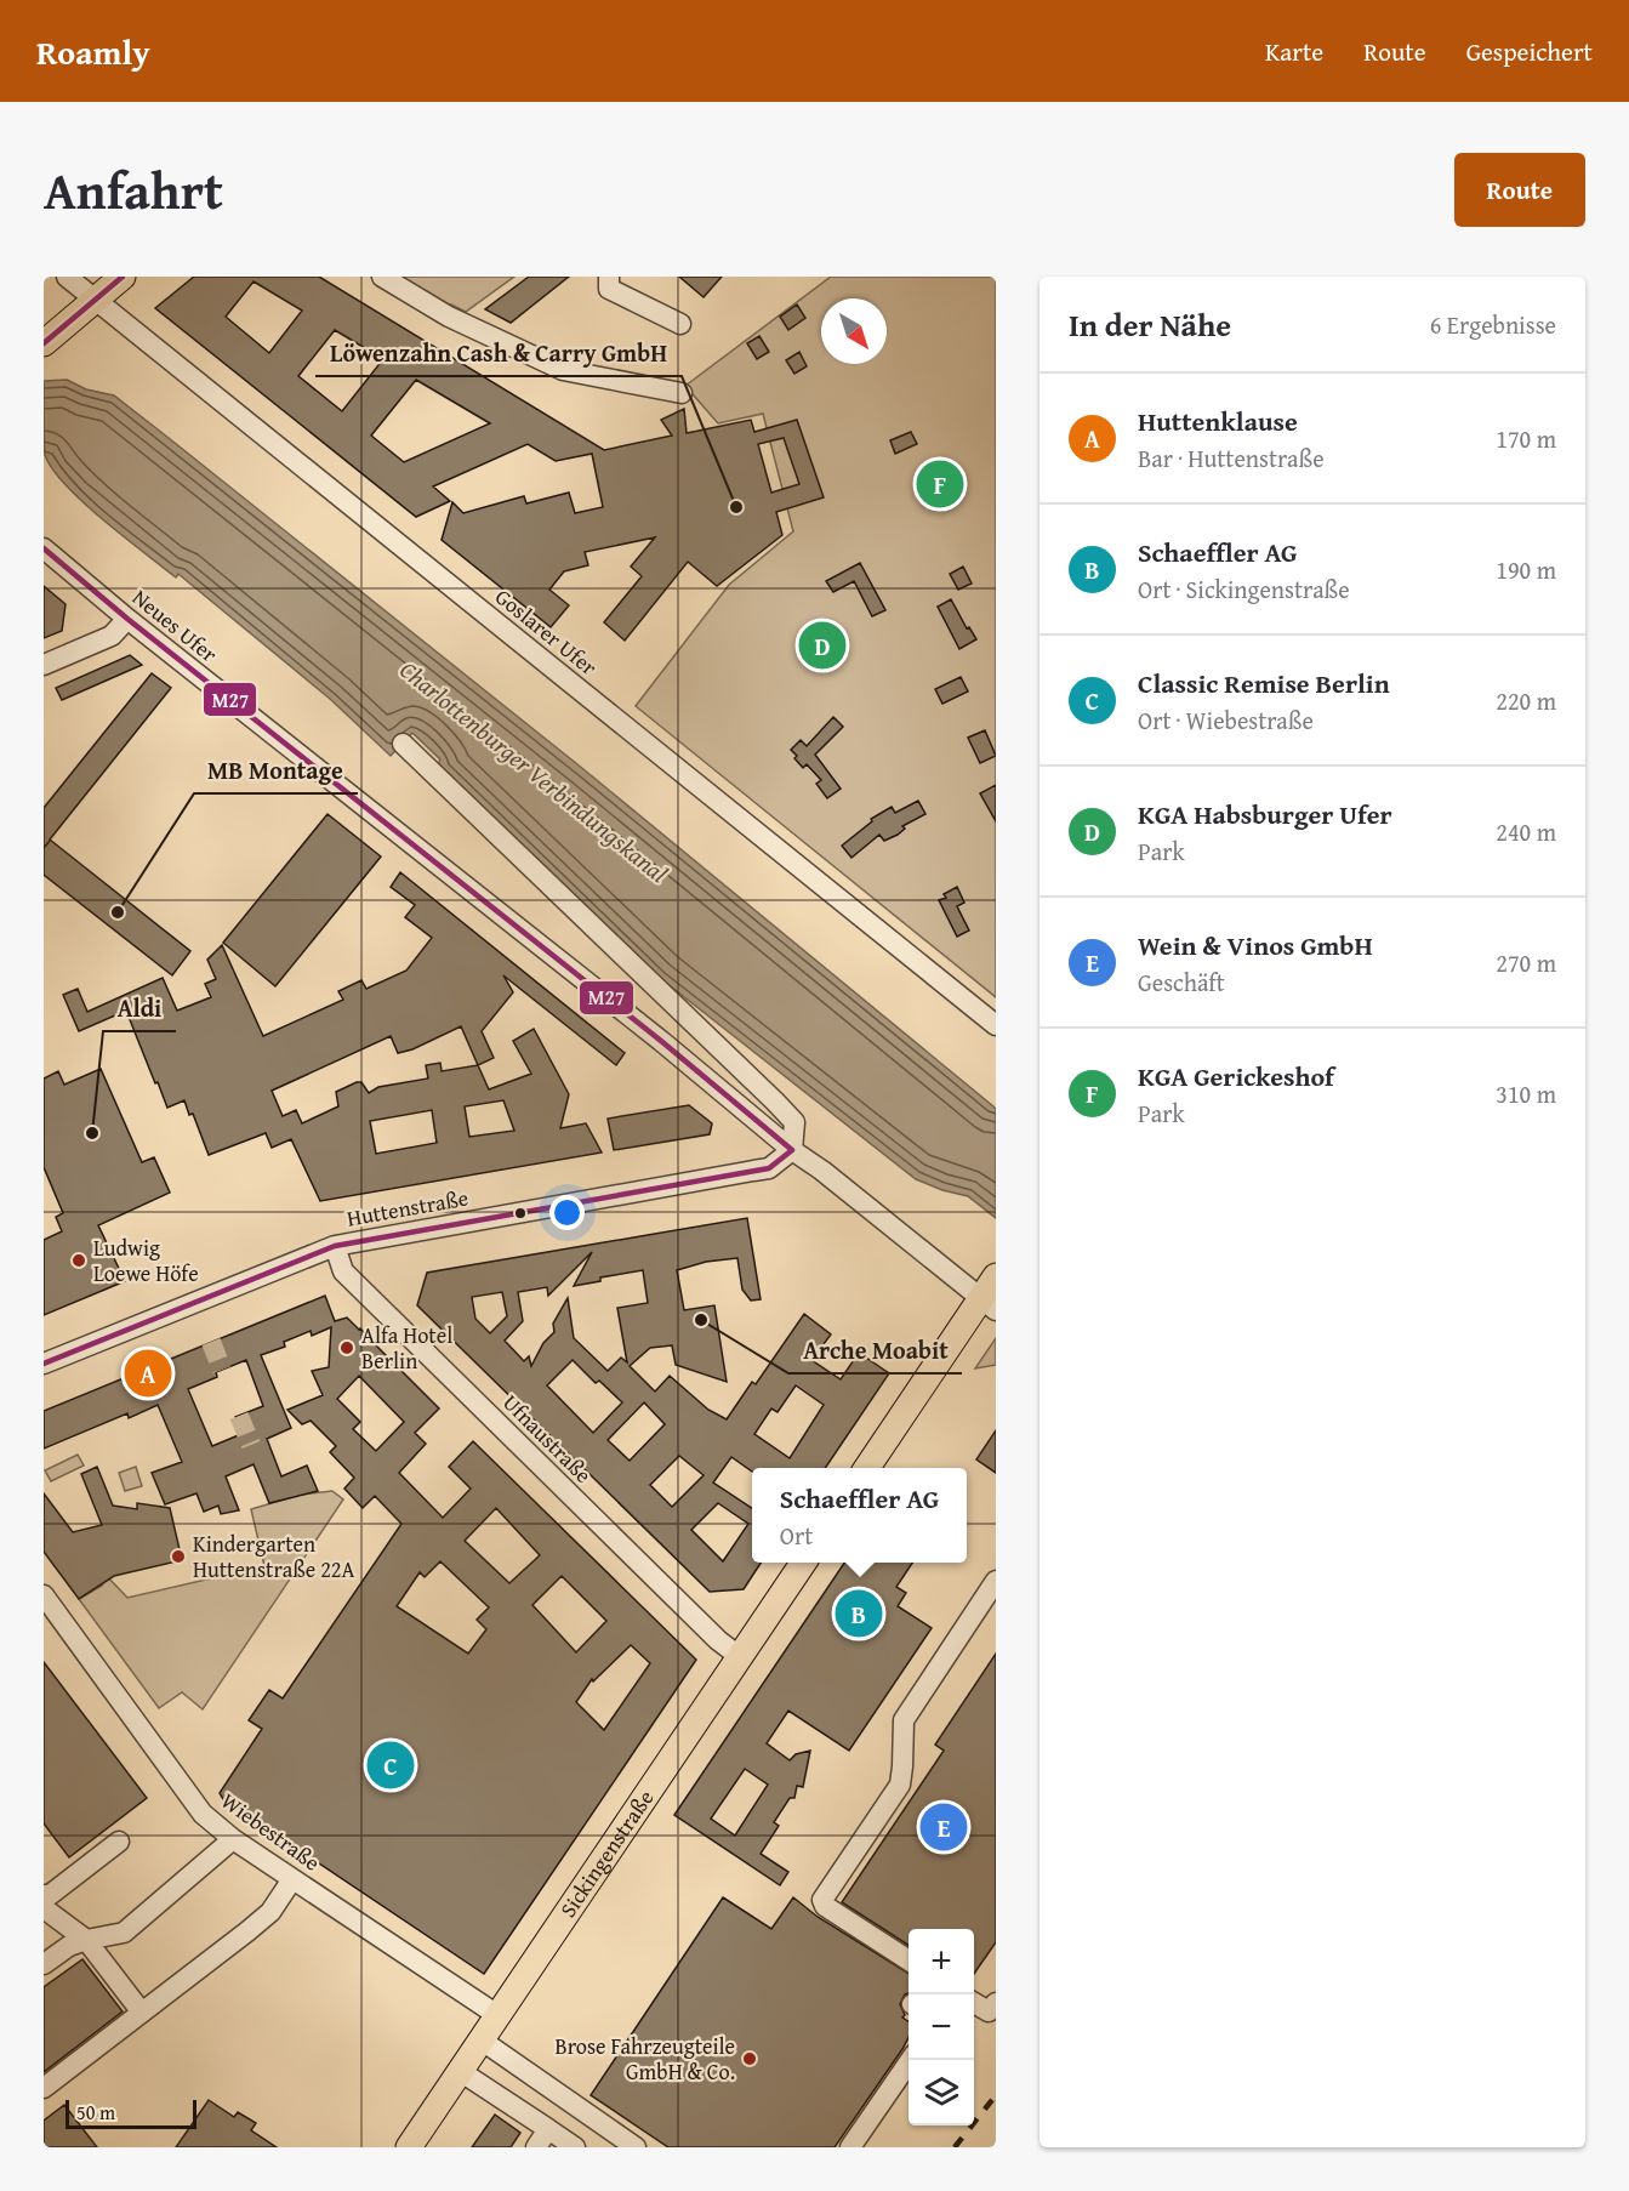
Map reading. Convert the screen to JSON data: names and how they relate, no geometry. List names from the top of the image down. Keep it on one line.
{"streets":{"main road":["Sickingenstraße"],"street":["Neues Ufer","Goslarer Ufer","Huttenstraße","Ufnaustraße","Wiebestraße"]},"crossings":[["Neues Ufer","Huttenstraße"],["Huttenstraße","Ufnaustraße"],["Ufnaustraße","Sickingenstraße"],["Wiebestraße","Sickingenstraße"]],"water":["Charlottenburger Verbindungskanal"],"places":["Löwenzahn Cash & Carry GmbH","MB Montage","Aldi","Ludwig Loewe Höfe","Arche Moabit","Alfa Hotel Berlin","Kindergarten Huttenstraße 22A","Brose Fahrzeugteile GmbH & Co."],"lines":["transit line M27"],"scale_bar":"50 m","north":"bottom right","page":{"header":"Roamly","nav":["Karte","Route","Gespeichert"],"title":"Anfahrt","buttons":"Route","heading":["In der Nähe","6 Ergebnisse"],"list":[{"mark":"A","name":"Huttenklause","note":"Bar · Huttenstraße","value":"170 m"},{"mark":"B","name":"Schaeffler AG","note":"Ort · Sickingenstraße","value":"190 m"},{"mark":"C","name":"Classic Remise Berlin","note":"Ort · Wiebestraße","value":"220 m"},{"mark":"D","name":"KGA Habsburger Ufer","note":"Park","value":"240 m"},{"mark":"E","name":"Wein & Vinos GmbH","note":"Geschäft","value":"270 m"},{"mark":"F","name":"KGA Gerickeshof","note":"Park","value":"310 m"}],"pins":["F","D","A","B","C","E"],"popup":["Schaeffler AG","Ort"],"map_buttons":["+","−"],"scale":"50 m"}}
